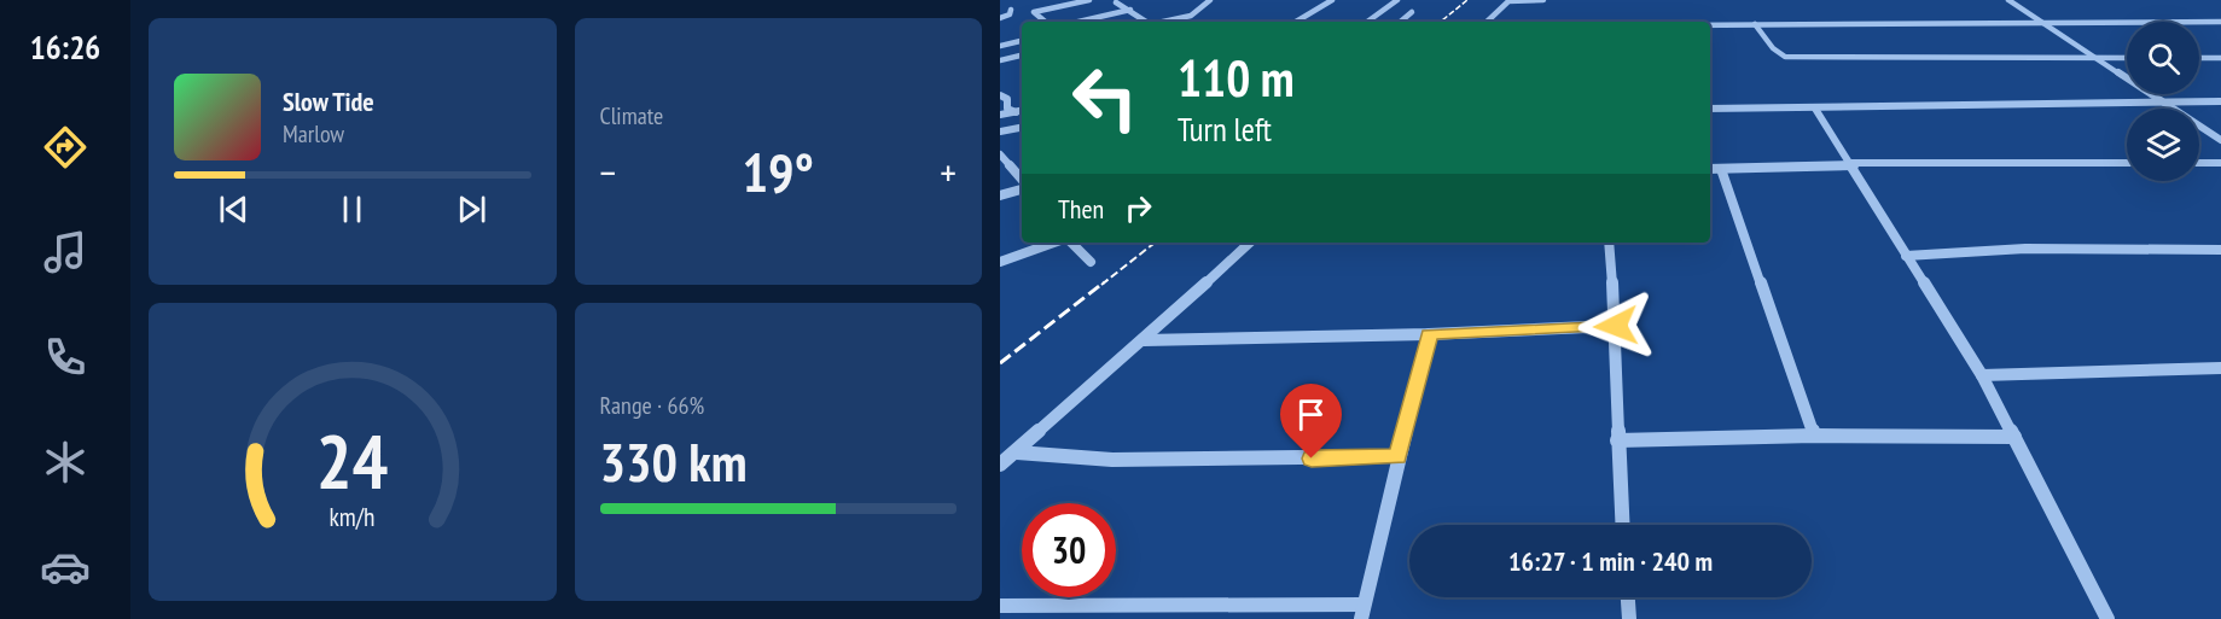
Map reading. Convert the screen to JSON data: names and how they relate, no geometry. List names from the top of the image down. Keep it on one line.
{"page":{"tabs":"16:26","tile":["Climate",["Range · 66%","330 km"]],"turn":["110 m","Turn left"],"song":["Slow Tide","Marlow"],"heat":["−","19°","+"],"then":"Then","limit":"30","trip":"16:27 · 1 min · 240 m","gauge":["24","km/h"]}}
